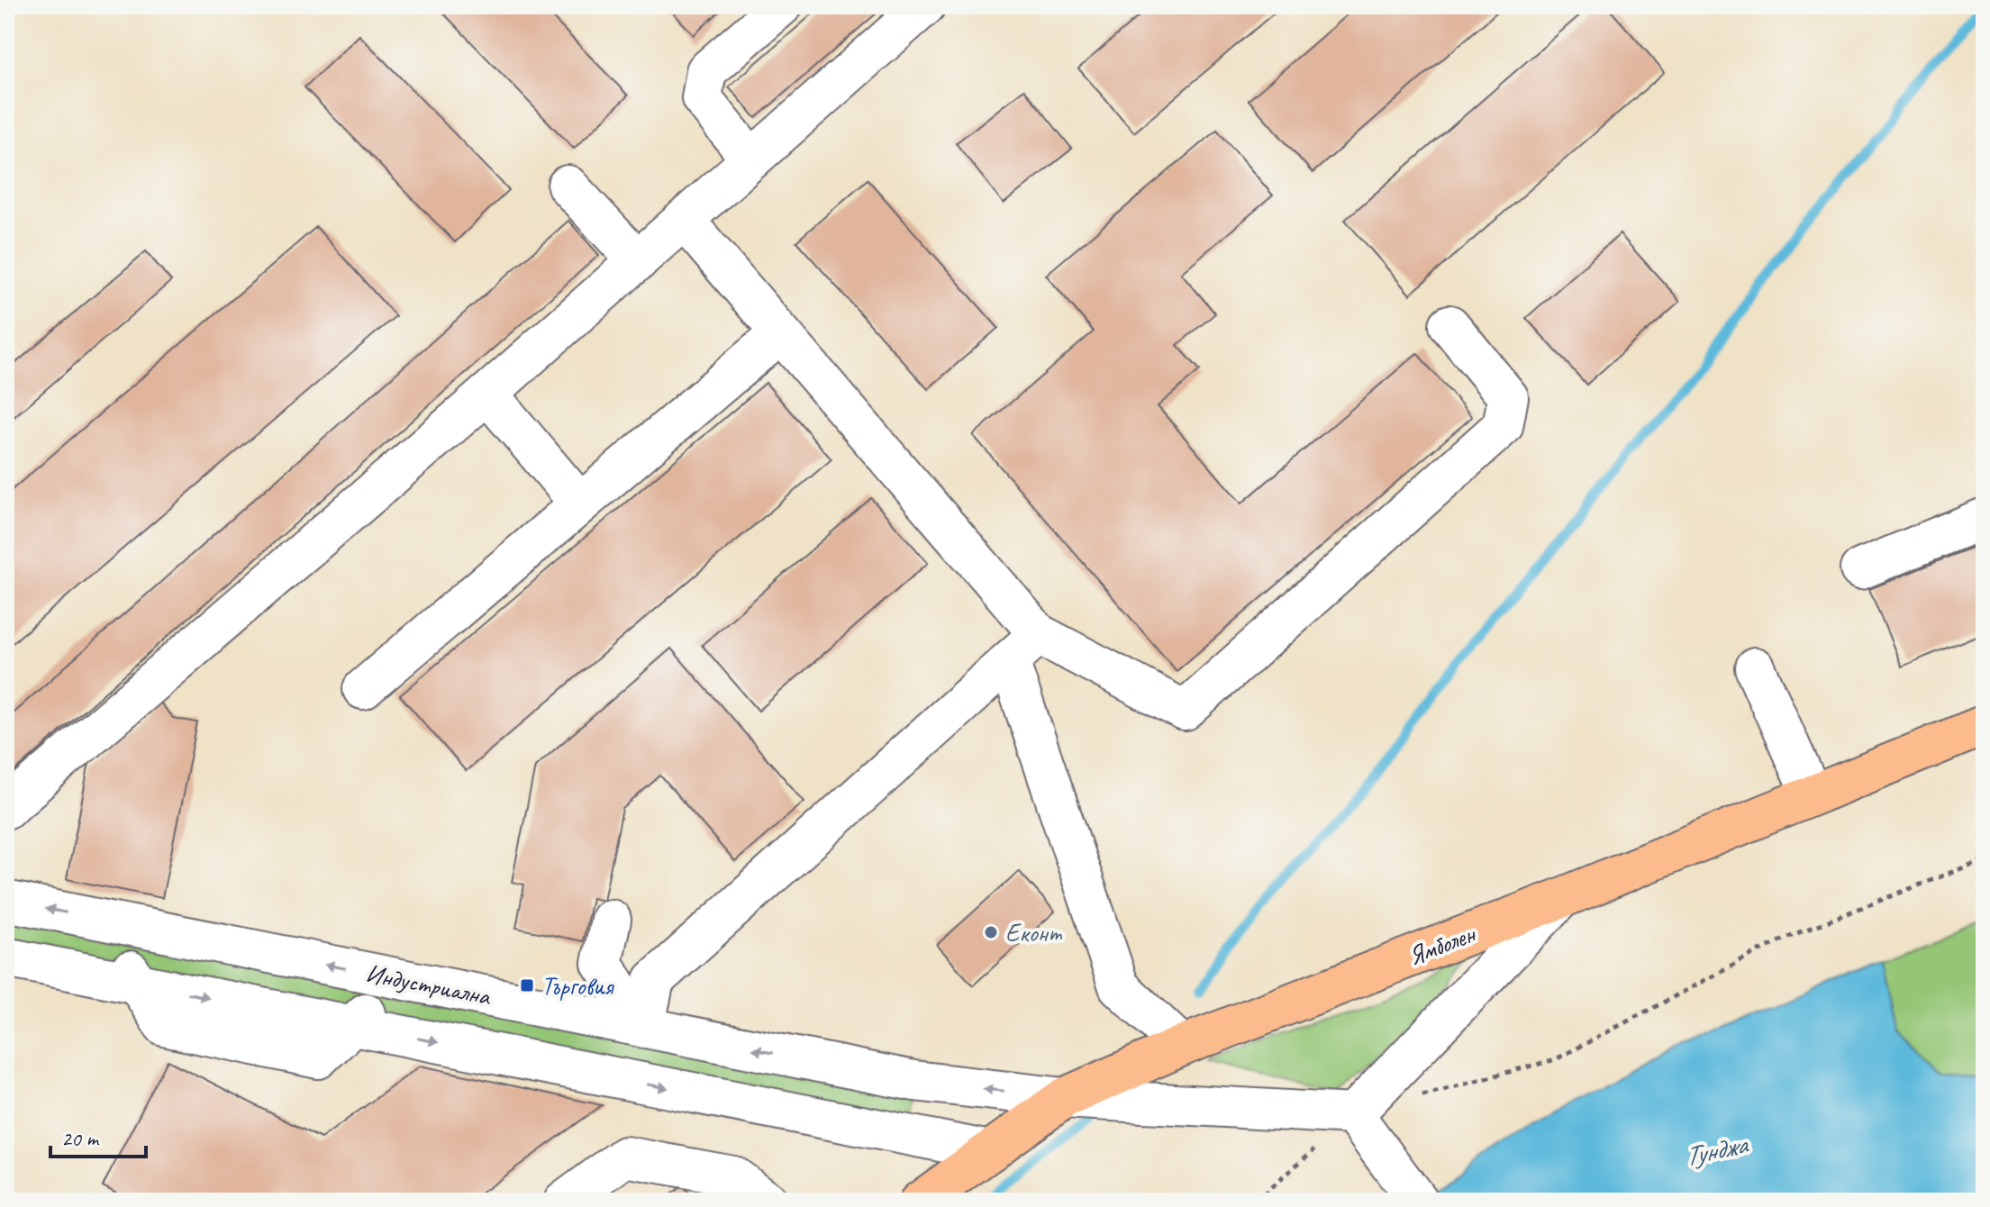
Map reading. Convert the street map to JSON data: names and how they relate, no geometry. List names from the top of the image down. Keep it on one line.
{"streets":{"main road":["Ямболен"],"street":["Индустриална"]},"crossings":[["Ямболен","Индустриална"]],"water":["Тунджа"],"places":{"other":["Еконт"],"transit":["Търговия"]},"scale_bar":"20 m"}
